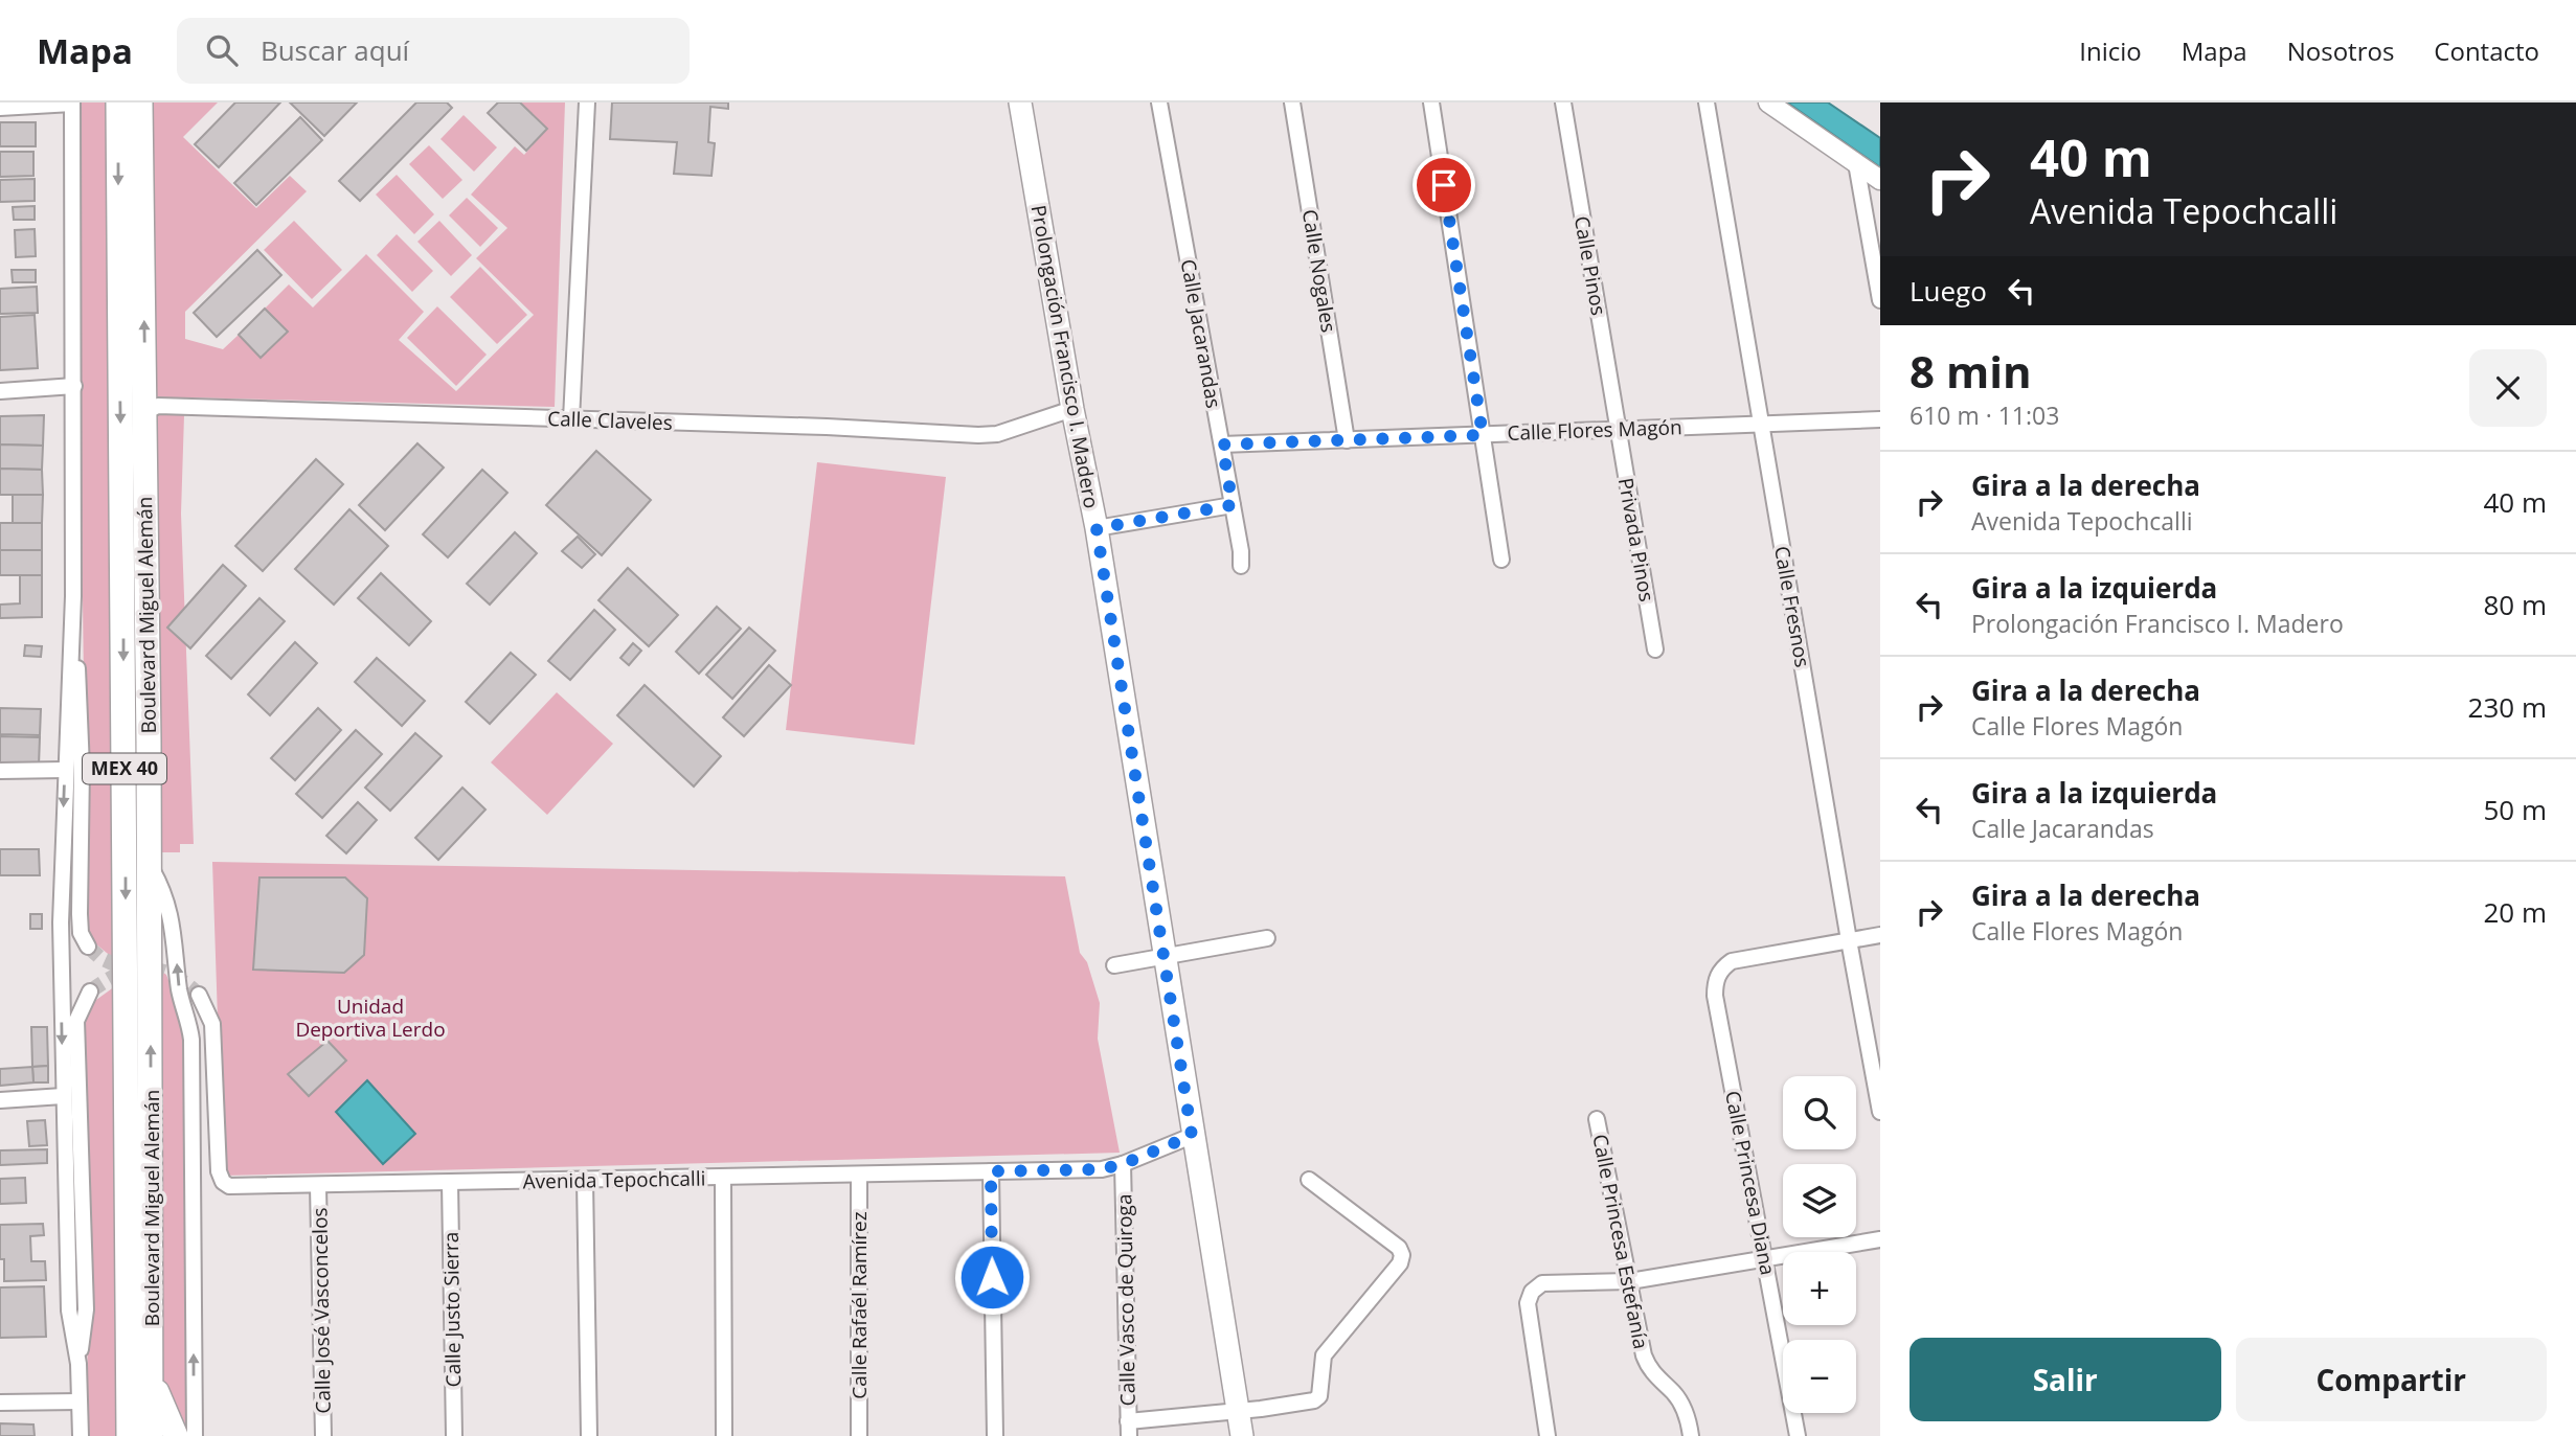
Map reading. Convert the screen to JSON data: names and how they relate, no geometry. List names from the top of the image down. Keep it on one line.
{"streets":{"main road":["Prolongación Francisco I. Madero","Boulevard Miguel Alemán","MEX 40"],"street":["Calle Pinos","Calle Nogales","Calle Jacarandas","Calle Claveles","Calle Flores Magón","Privada Pinos","Calle Fresnos","Avenida Tepochcalli","Calle Princesa Diana","Calle Princesa Estefanía","Calle Vasco de Quiroga","Calle Rafaél Ramírez","Calle Justo Sierra","Calle José Vasconcelos"]},"crossings":[["Calle Pinos","Calle Flores Magón"],["Calle Pinos","Privada Pinos"],["Calle Nogales","Calle Flores Magón"],["Calle Jacarandas","Calle Flores Magón"],["Prolongación Francisco I. Madero","Calle Claveles"],["Prolongación Francisco I. Madero","Avenida Tepochcalli"],["Calle Claveles","Boulevard Miguel Alemán"],["Calle Flores Magón","Privada Pinos"],["Calle Flores Magón","Calle Fresnos"],["Calle Fresnos","Calle Princesa Diana"],["Avenida Tepochcalli","Calle Vasco de Quiroga"],["Avenida Tepochcalli","Calle Rafaél Ramírez"],["Avenida Tepochcalli","Calle Justo Sierra"],["Avenida Tepochcalli","Calle José Vasconcelos"]],"parks":["Unidad Deportiva Lerdo"],"page":{"header":"Mapa","search":"Buscar aquí","nav":["Inicio","Mapa","Nosotros","Contacto"],"turn":["40 m","Avenida Tepochcalli"],"then":"Luego","heading":["8 min","610 m · 11:03"],"list":[{"name":"Gira a la derecha","note":"Avenida Tepochcalli","value":"40 m"},{"name":"Gira a la izquierda","note":"Prolongación Francisco I. Madero","value":"80 m"},{"name":"Gira a la derecha","note":"Calle Flores Magón","value":"230 m"},{"name":"Gira a la izquierda","note":"Calle Jacarandas","value":"50 m"},{"name":"Gira a la derecha","note":"Calle Flores Magón","value":"20 m"}],"map_buttons":["+","−"],"buttons":["Salir","Compartir"]}}
